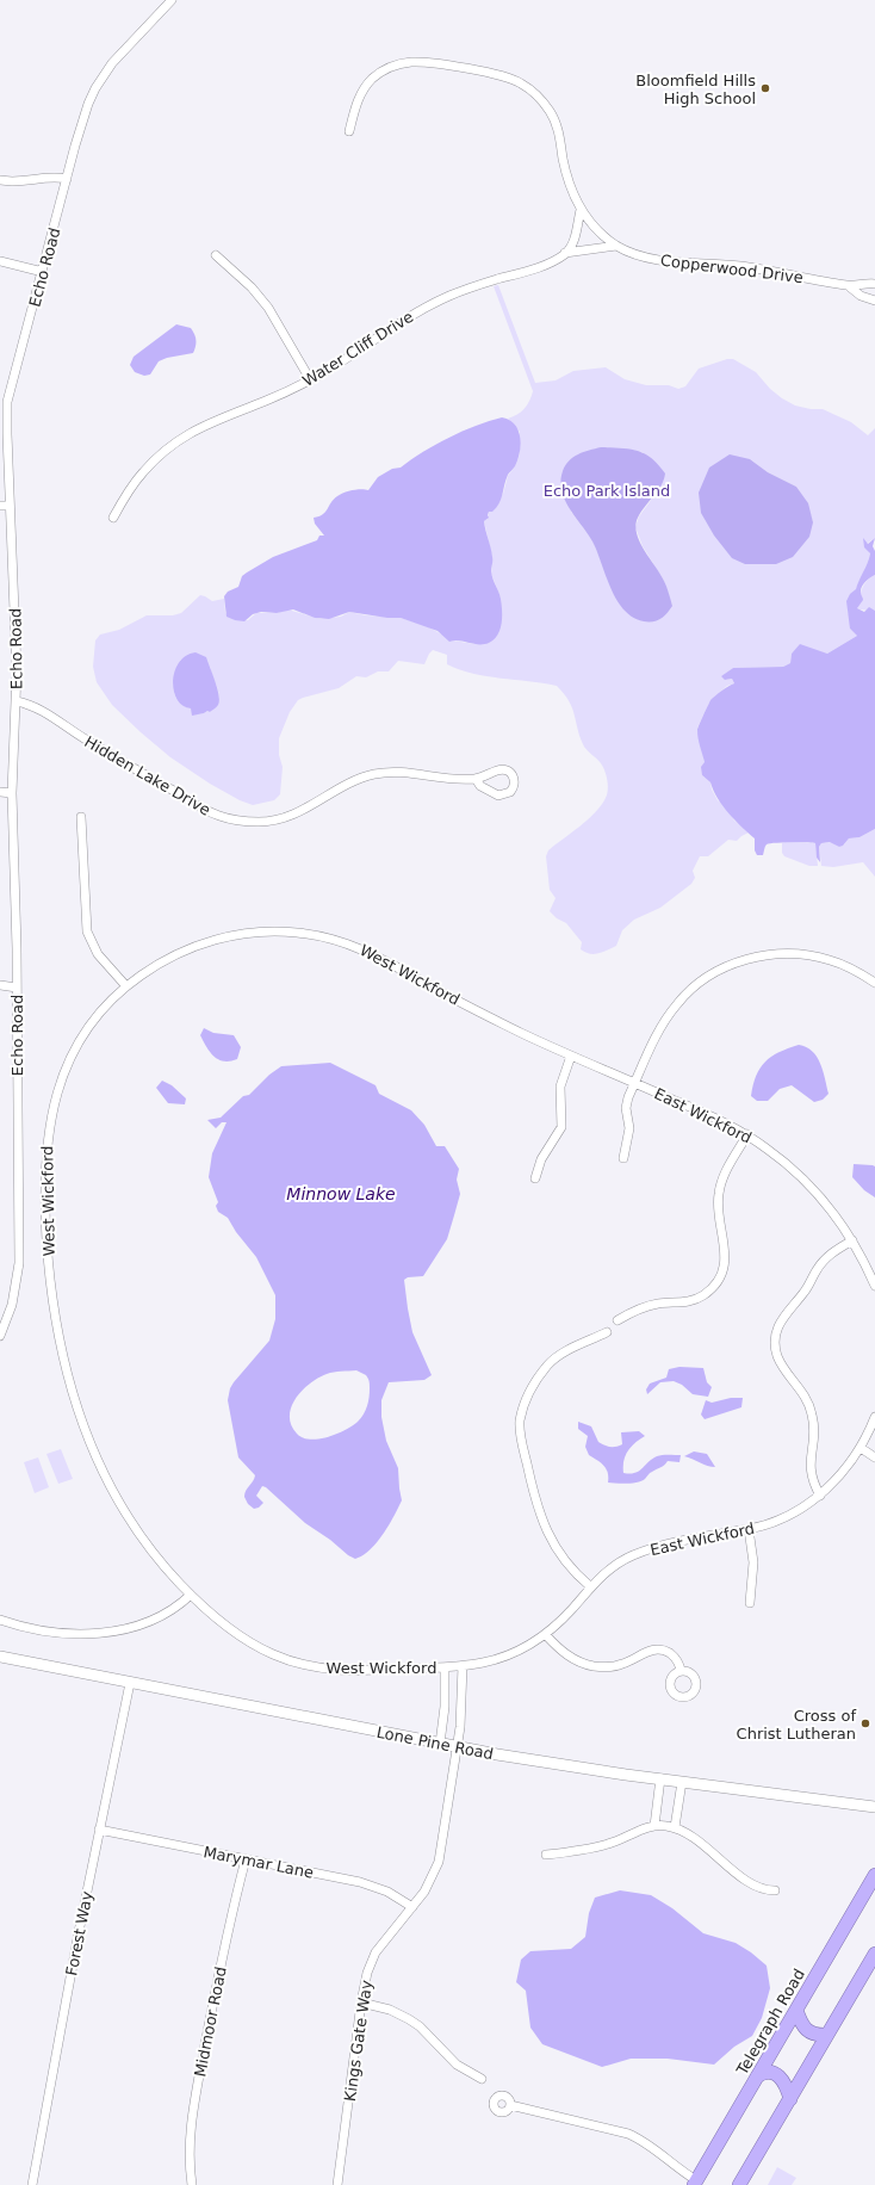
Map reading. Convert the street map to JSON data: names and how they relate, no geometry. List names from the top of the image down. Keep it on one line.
{"streets":{"highway":["Telegraph Road"],"street":["Echo Road","Copperwood Drive","Water Cliff Drive","Hidden Lake Drive","West Wickford","East Wickford","Lone Pine Road","Marymar Lane","Forest Way","Midmoor Road","Kings Gate Way"]},"crossings":[["Echo Road","Hidden Lake Drive"],["Copperwood Drive","Water Cliff Drive"],["West Wickford","East Wickford"],["Lone Pine Road","Forest Way"],["Lone Pine Road","Kings Gate Way"],["Marymar Lane","Forest Way"],["Marymar Lane","Midmoor Road"],["Marymar Lane","Kings Gate Way"]],"water":["Minnow Lake"],"parks":["Echo Park Island"],"places":["Bloomfield Hills High School","Cross of Christ Lutheran"]}
